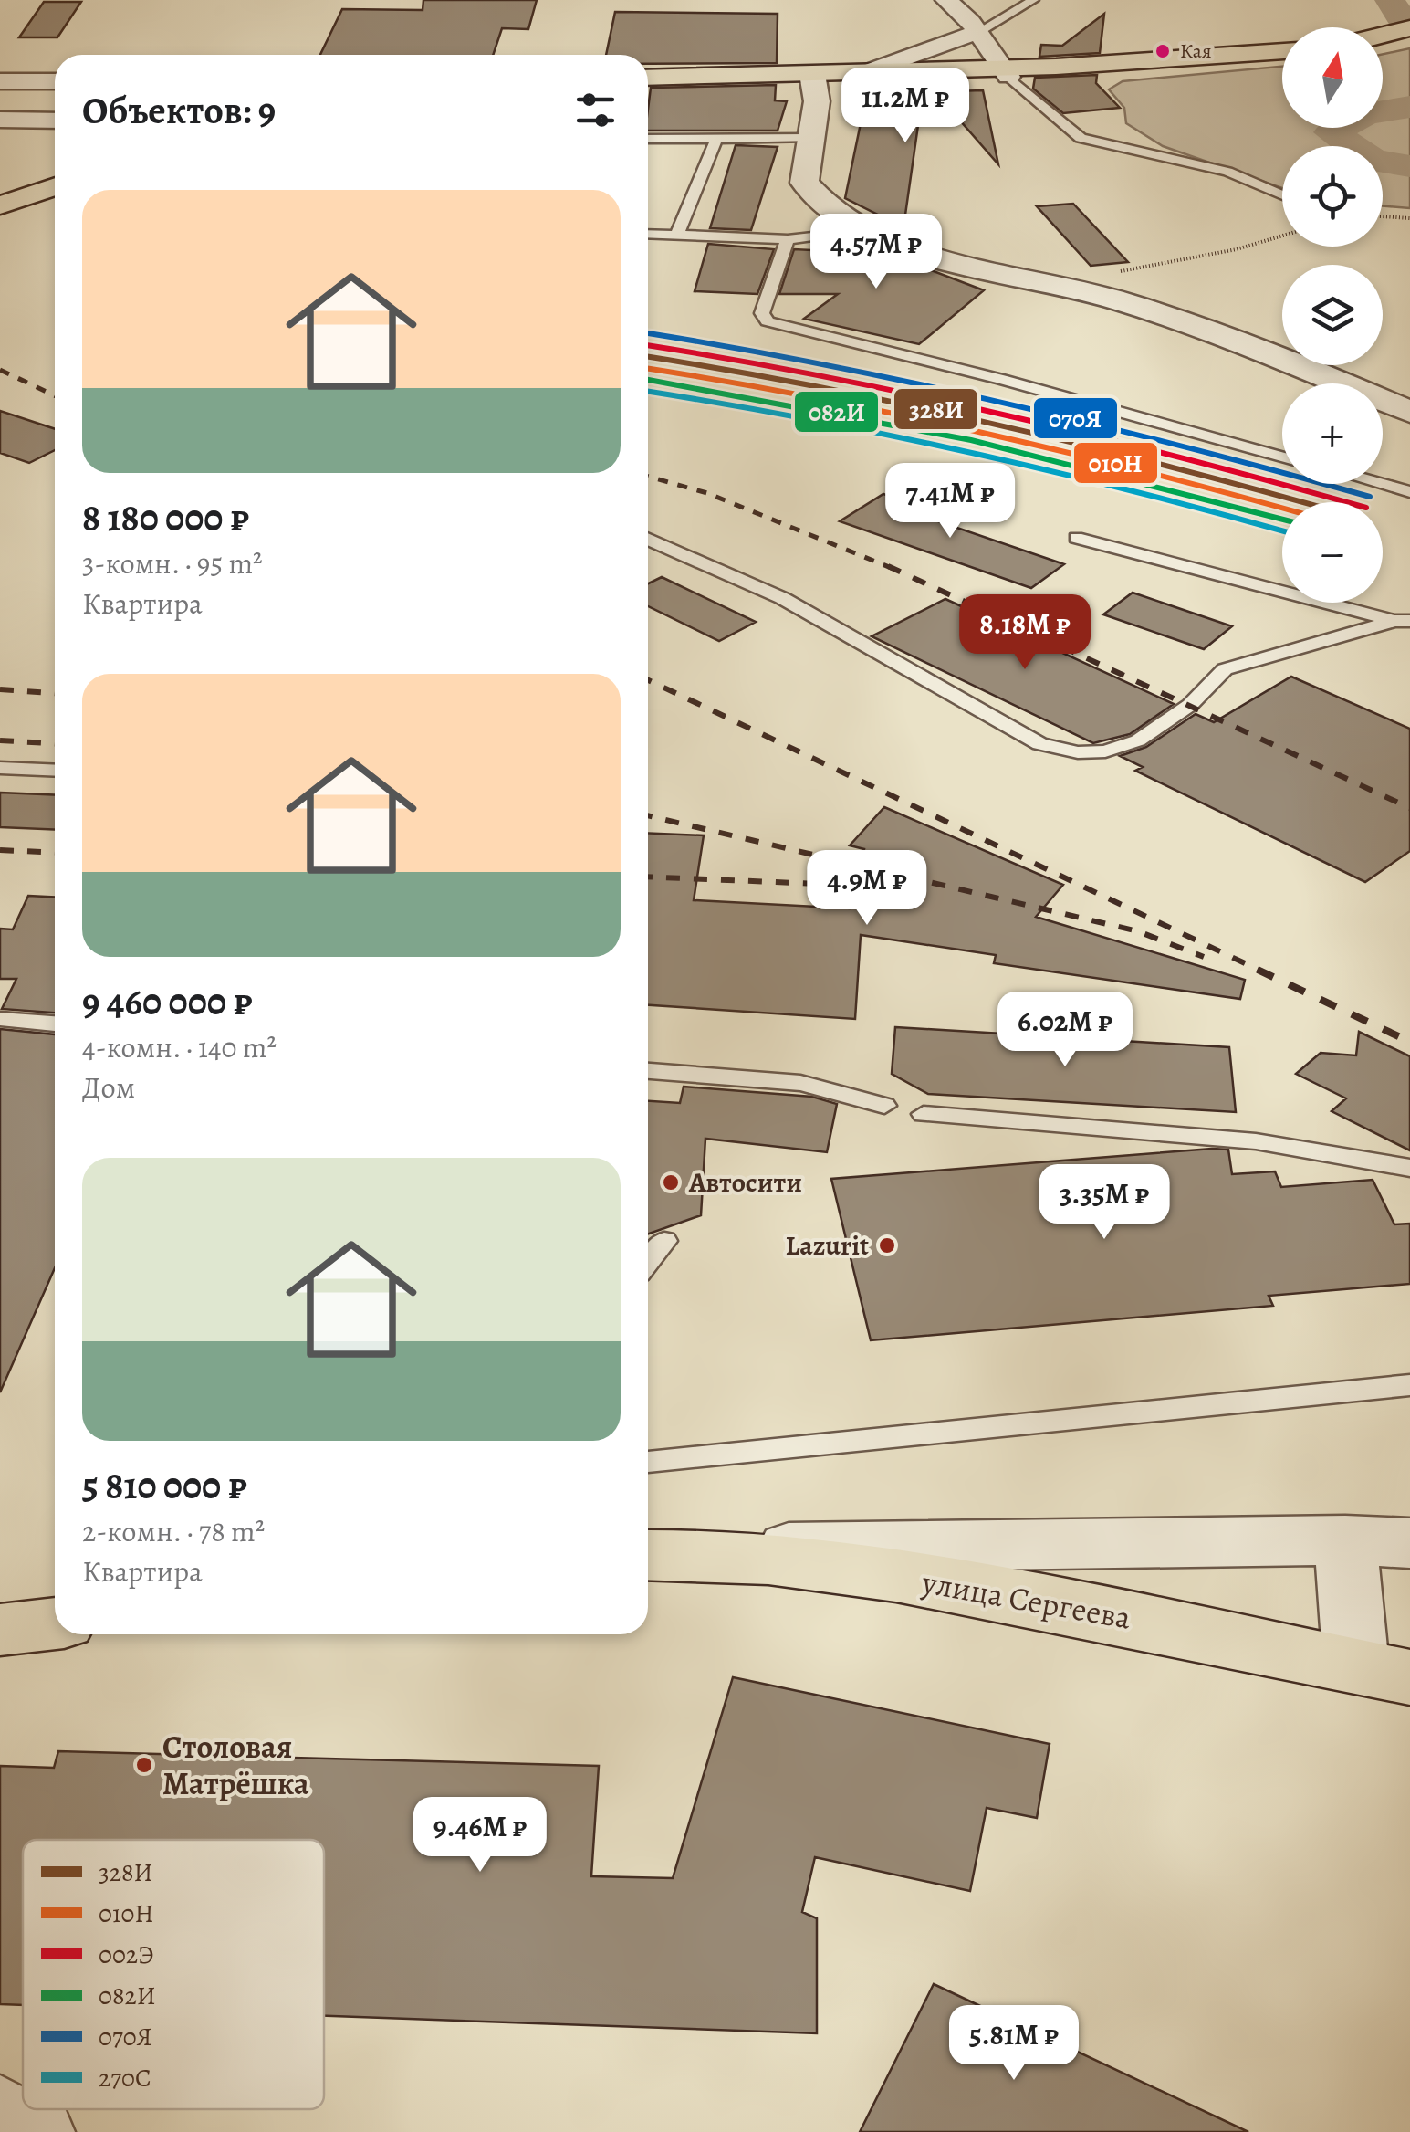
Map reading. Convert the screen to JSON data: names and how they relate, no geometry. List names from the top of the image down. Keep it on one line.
{"streets":{"main road":["улица Сергеева"]},"places":["Кая","Автосити","Lazurit","Столовая Матрёшка"],"lines":["transit line 070Я","transit line 002Э","transit line 328И","transit line 010Н","transit line 082И","transit line 270С"],"legend":["328И","010Н","002Э","082И","070Я","270С"],"north":"top","page":{"map_buttons":["+","−"],"heading":"Объектов: 9","price":["11.2M ₽","4.57M ₽","7.41M ₽","8.18M ₽","4.9M ₽","6.02M ₽","3.35M ₽","9.46M ₽","5.81M ₽"],"list":[{"name":"8 180 000 ₽","note":"3-комн. · 95 m² · Квартира"},{"name":"9 460 000 ₽","note":"4-комн. · 140 m² · Дом"},{"name":"5 810 000 ₽","note":"2-комн. · 78 m² · Квартира"}]}}
